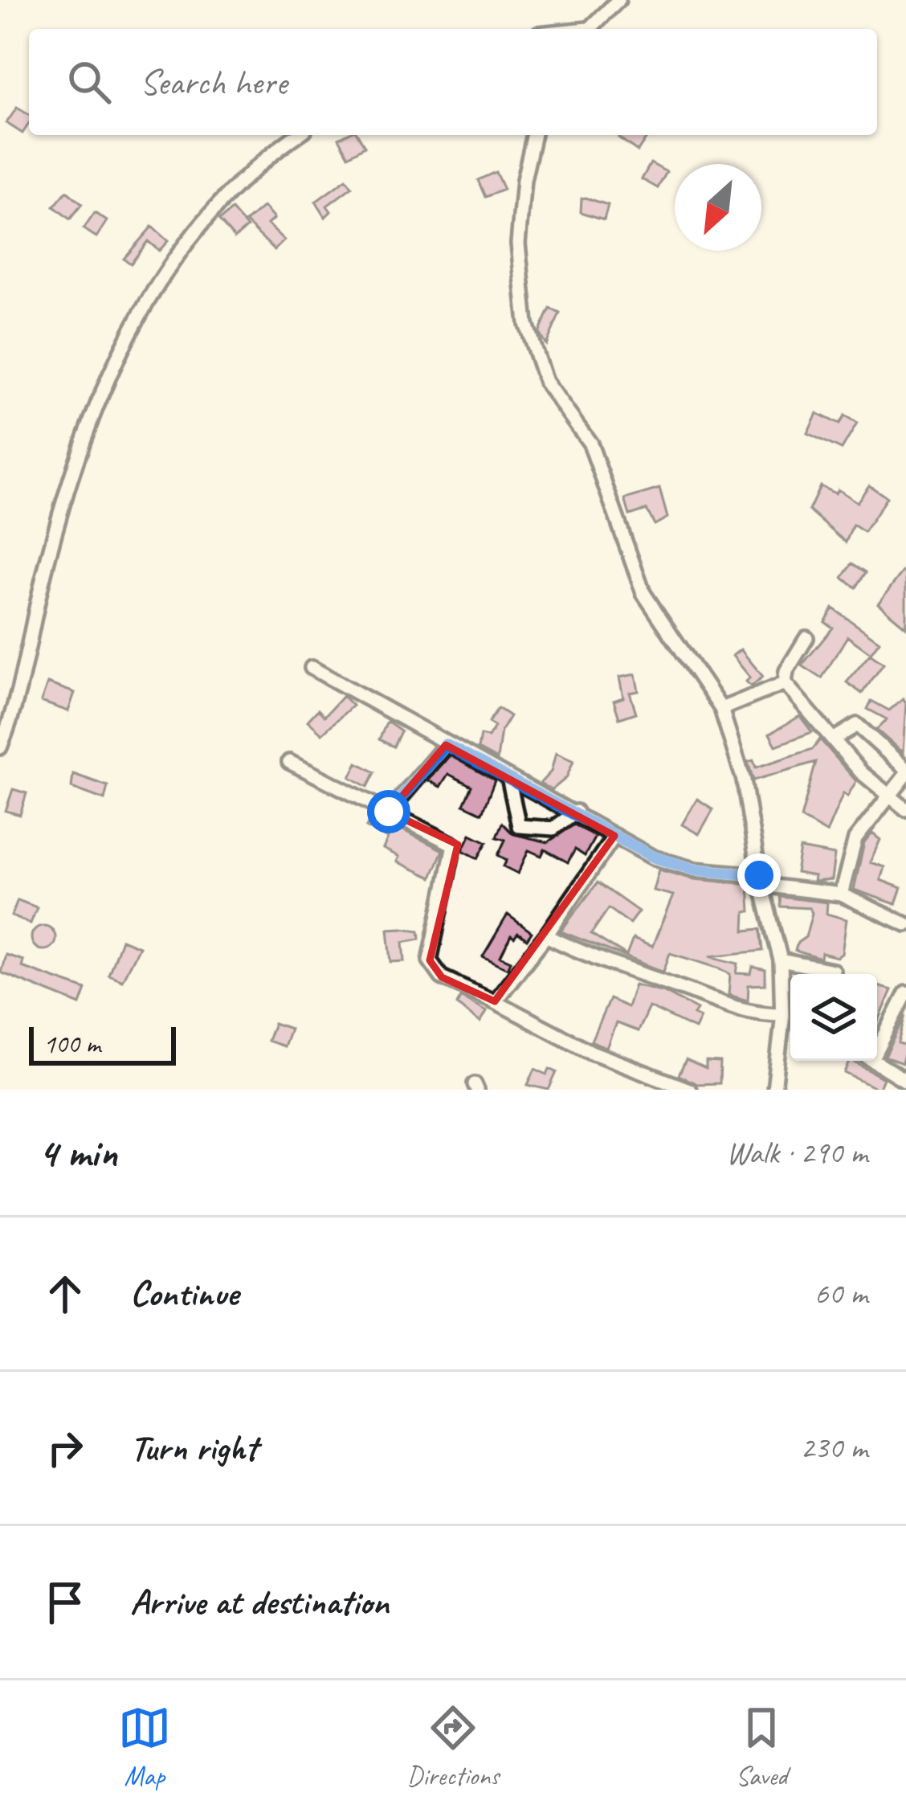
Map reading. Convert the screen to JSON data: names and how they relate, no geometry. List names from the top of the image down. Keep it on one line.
{"scale_bar":"100 m","north":"bottom left","page":{"search":"Search here","scale":"100 m","heading":["4 min","Walk · 290 m"],"list":[["Continue","60 m"],["Turn right","230 m"],"Arrive at destination"],"nav":["Map","Directions","Saved"]}}
